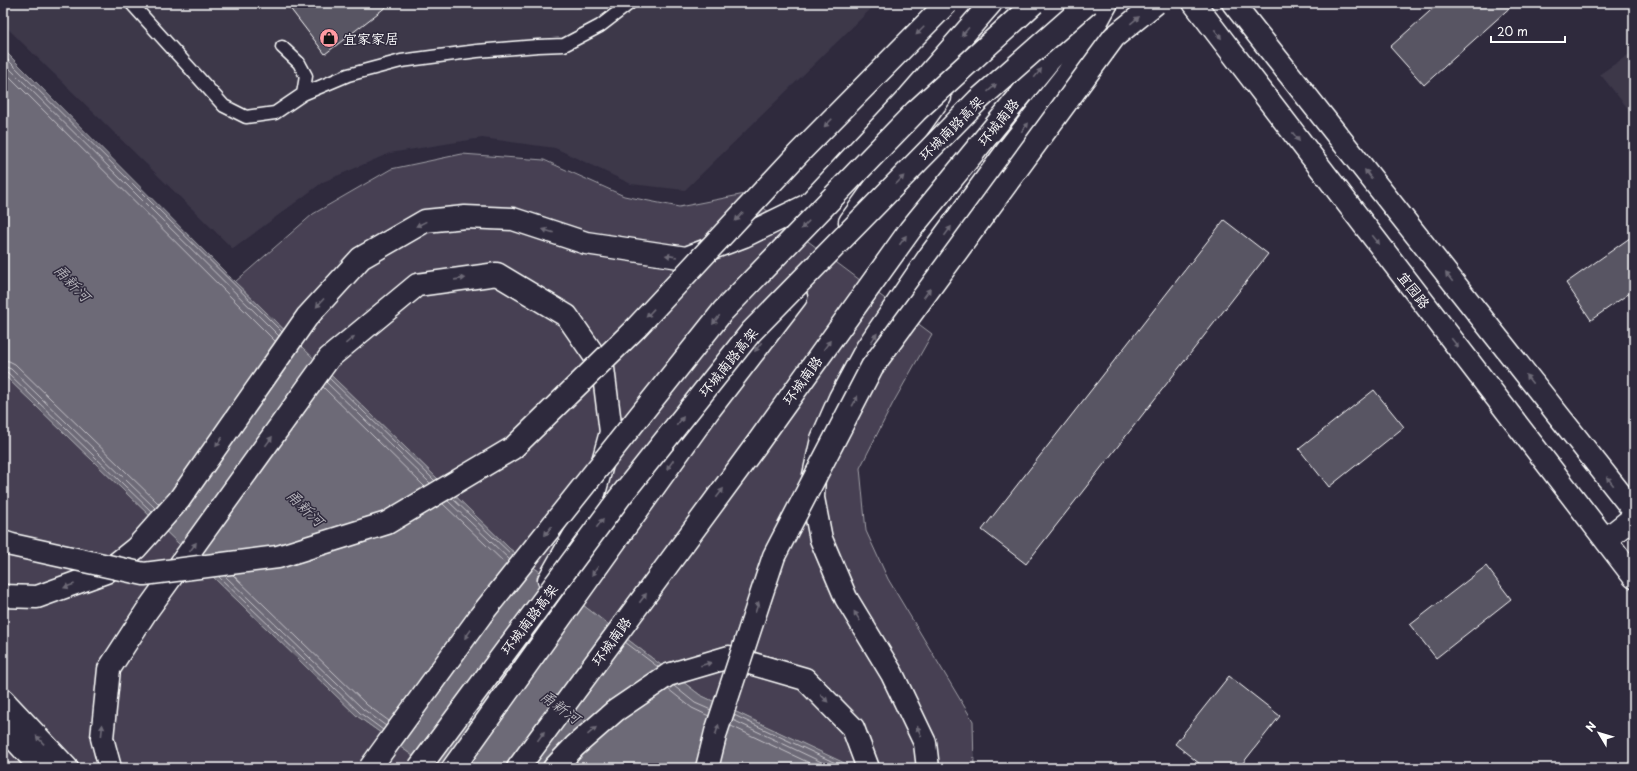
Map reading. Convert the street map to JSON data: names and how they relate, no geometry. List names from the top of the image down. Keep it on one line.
{"streets":{"main road":["环城南路","环城南路高架","宜园路"]},"water":["甬新河"],"places":{"shop":["宜家家居"]},"scale_bar":"20 m","north":"top left"}
